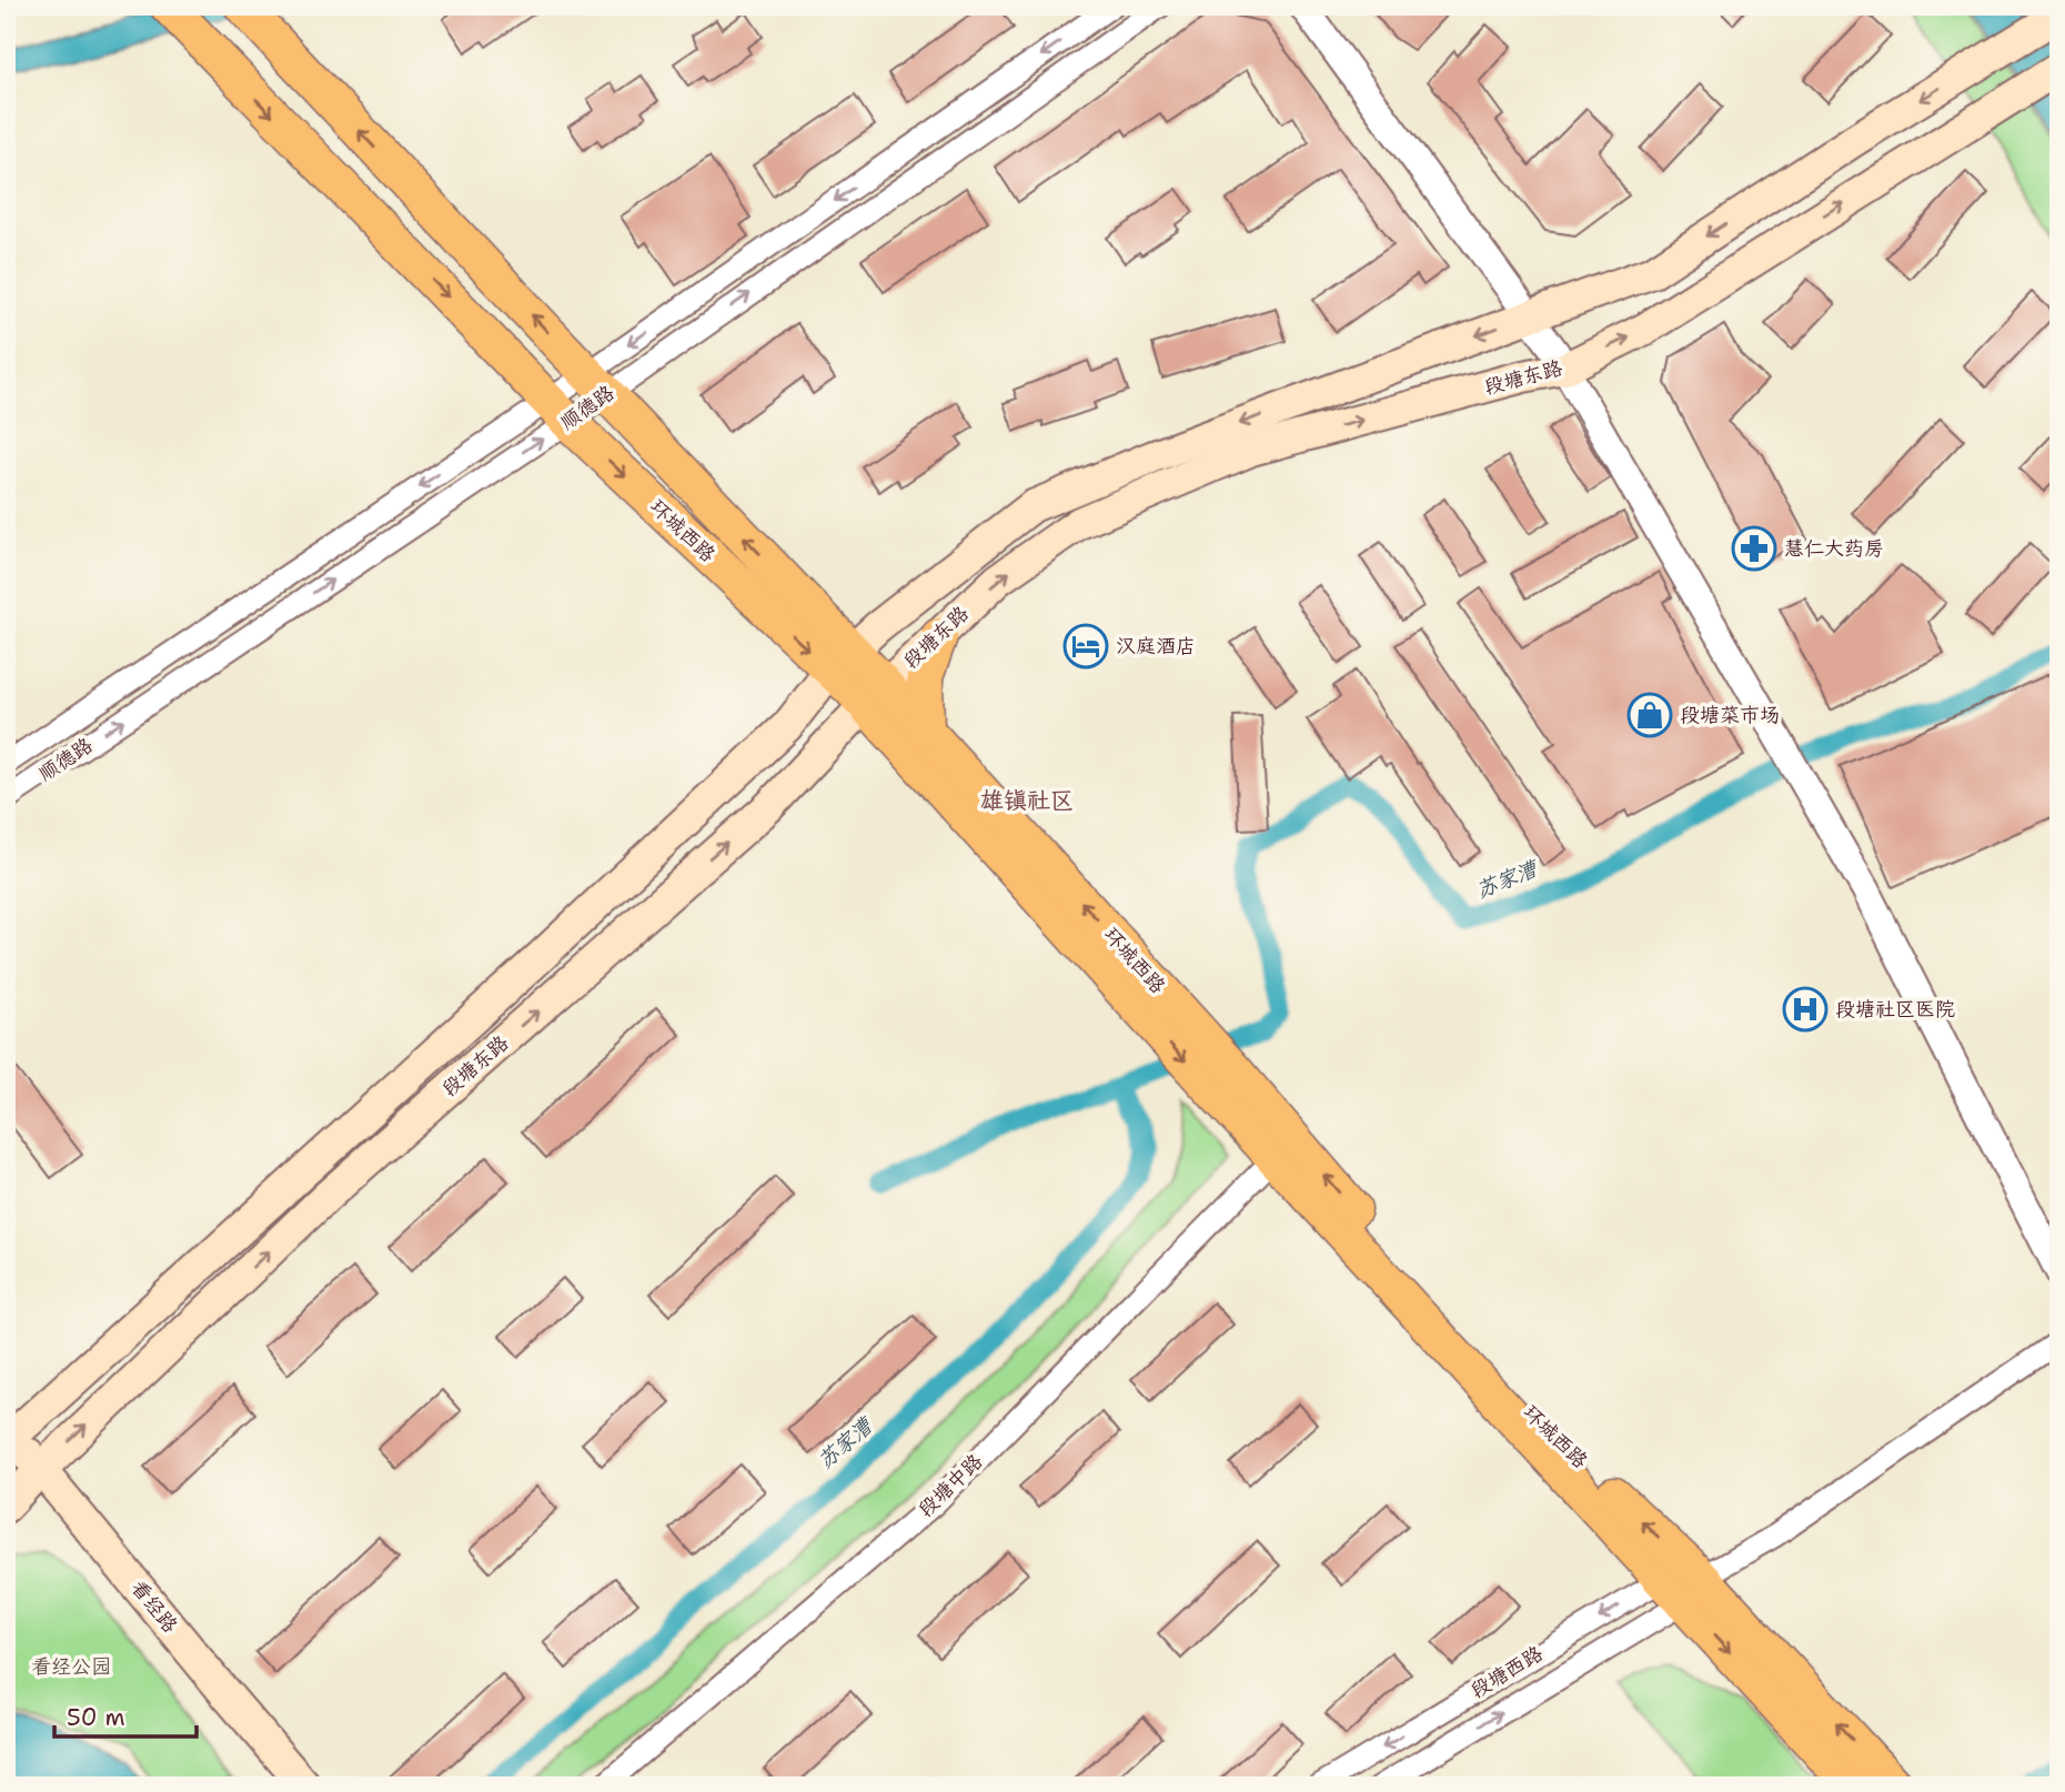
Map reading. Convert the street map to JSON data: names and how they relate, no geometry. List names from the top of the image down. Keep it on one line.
{"streets":{"main road":["段塘东路","环城西路","看经路"],"street":["顺德路","段塘中路","段塘西路"]},"crossings":[["段塘东路","环城西路"],["段塘东路","看经路"],["顺德路","环城西路"],["环城西路","段塘中路"],["环城西路","段塘西路"]],"districts":["雄镇社区"],"water":["苏家漕"],"parks":["看经公园"],"places":{"pharmacy":["慧仁大药房"],"hotel":["汉庭酒店"],"shop":["段塘菜市场"],"hospital":["段塘社区医院"]},"scale_bar":"50 m"}
